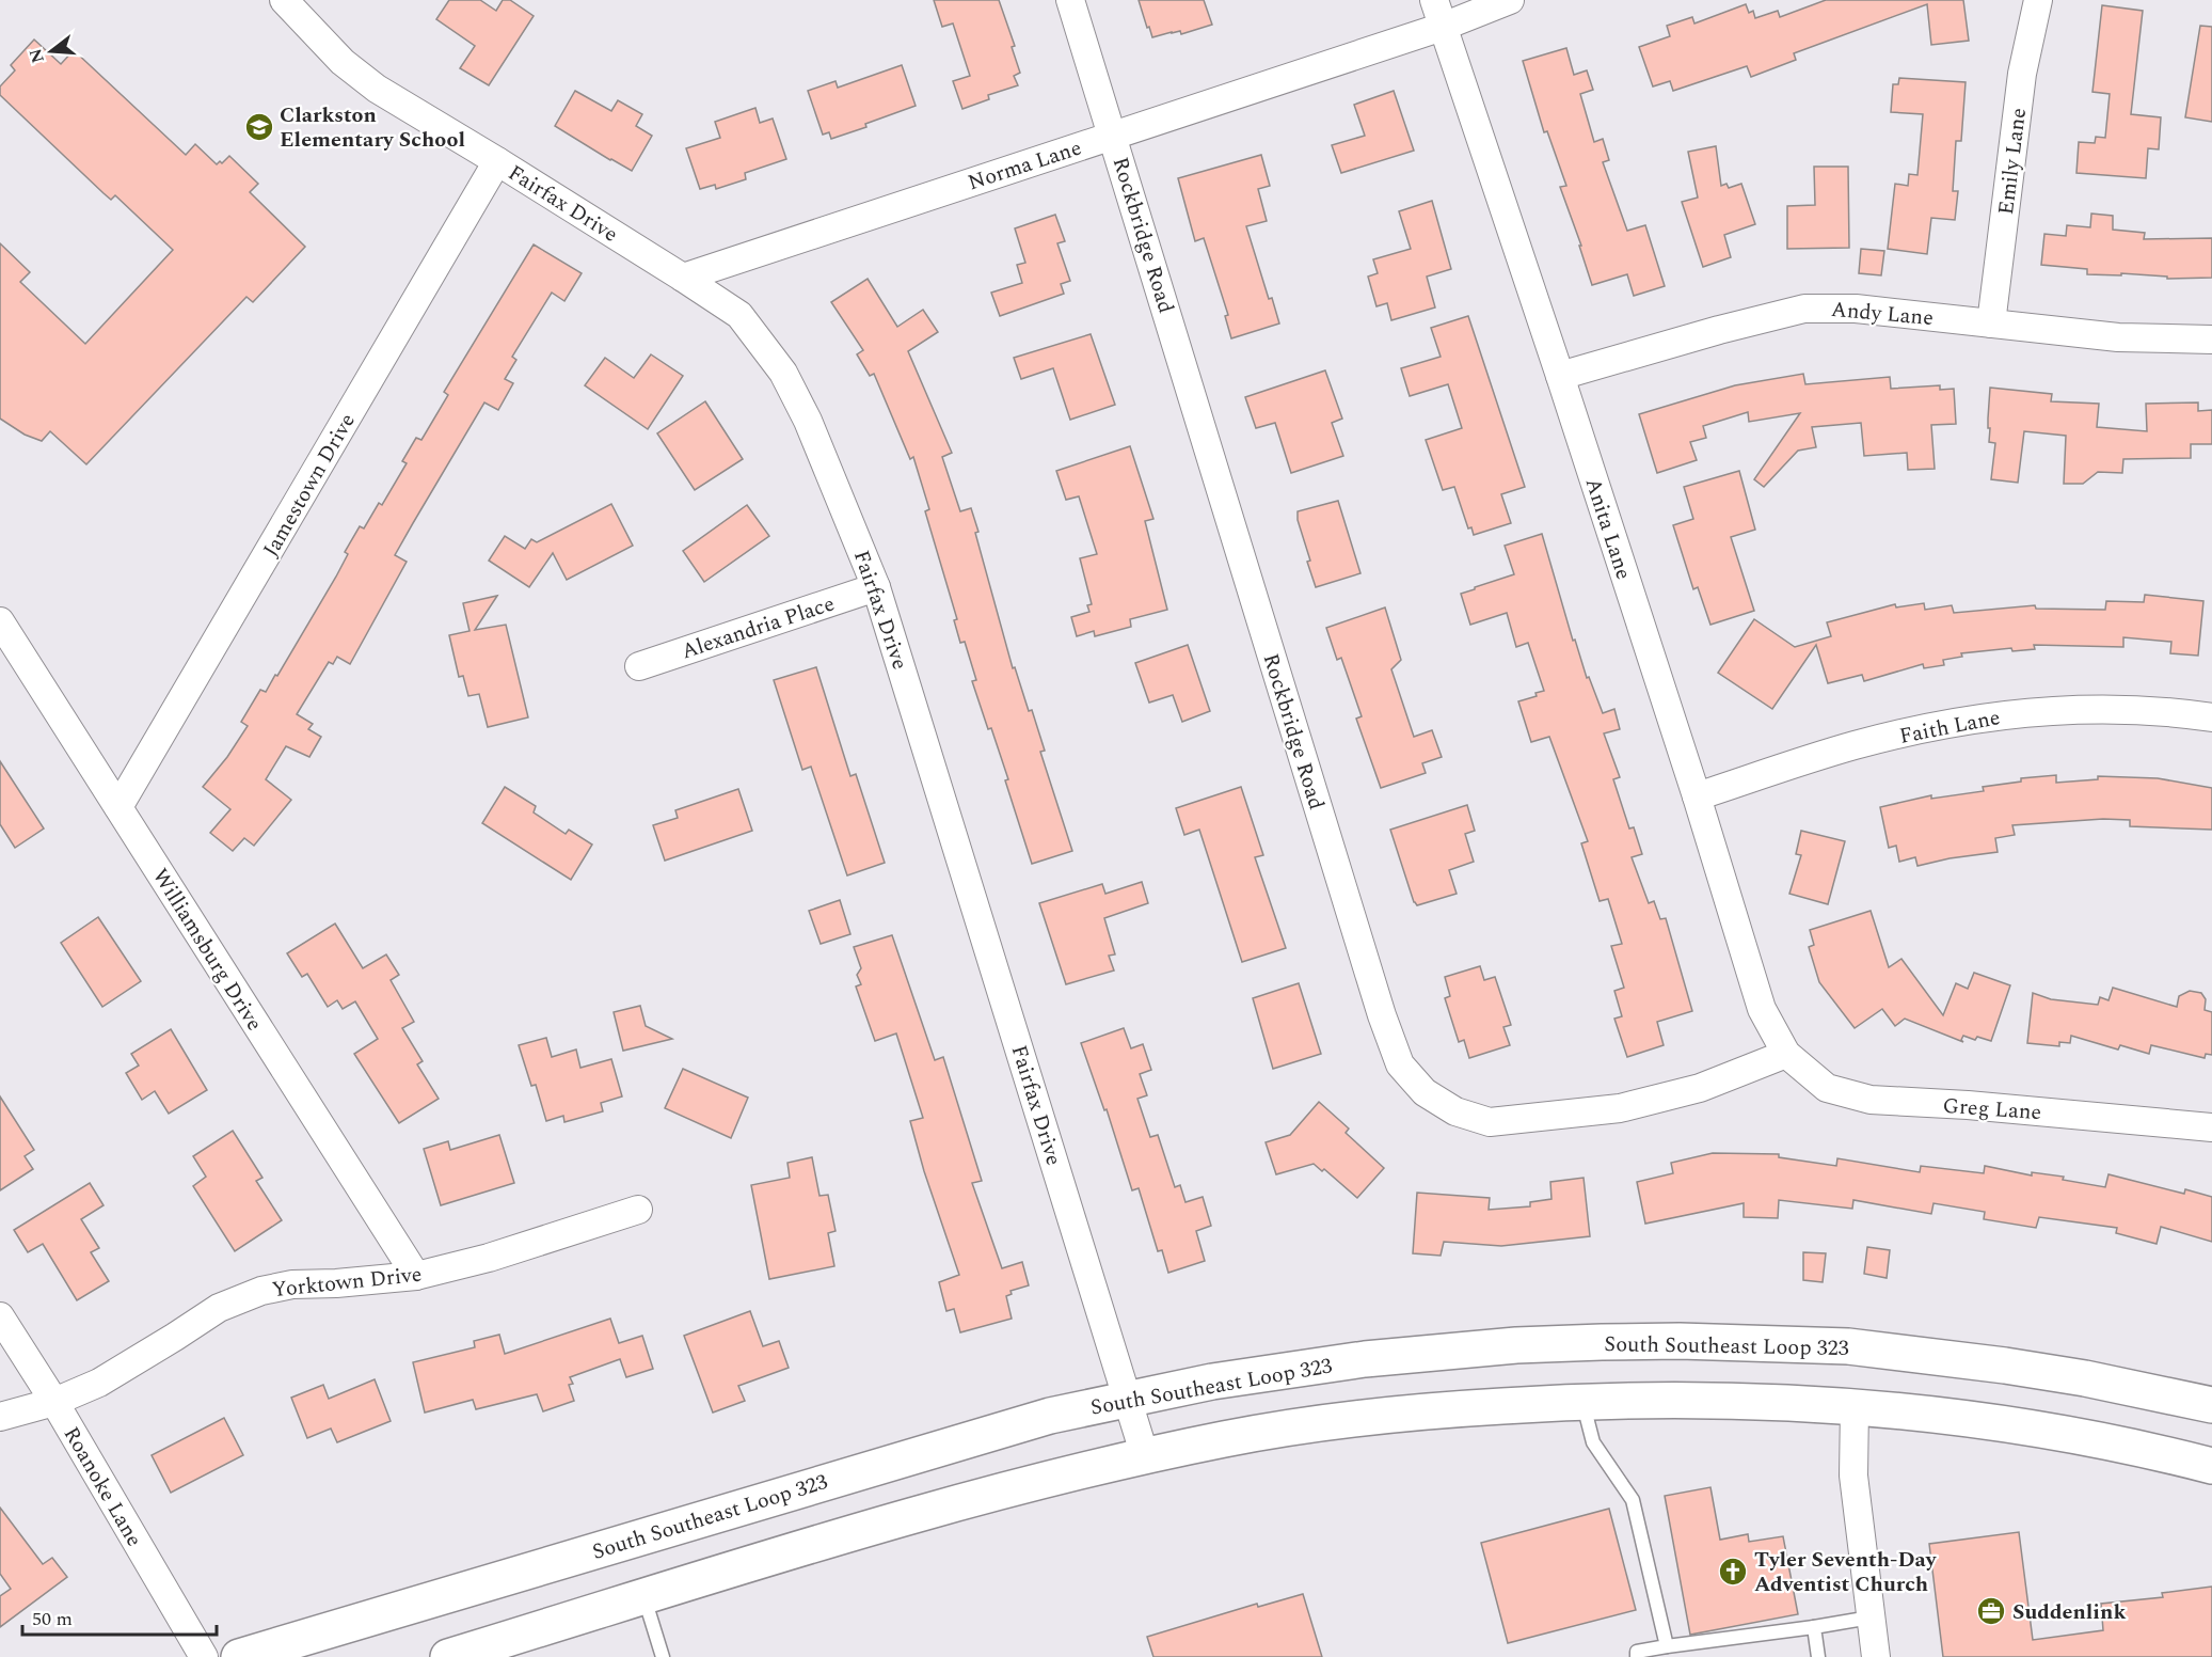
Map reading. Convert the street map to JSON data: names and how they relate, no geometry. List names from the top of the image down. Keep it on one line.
{"streets":{"highway":["South Southeast Loop 323"],"street":["Emily Lane","Norma Lane","Fairfax Drive","Rockbridge Road","Andy Lane","Jamestown Drive","Anita Lane","Alexandria Place","Faith Lane","Williamsburg Drive","Greg Lane","Yorktown Drive","Roanoke Lane"]},"crossings":[["Emily Lane","Andy Lane"],["Norma Lane","Fairfax Drive"],["Norma Lane","Rockbridge Road"],["Norma Lane","Anita Lane"],["Fairfax Drive","Jamestown Drive"],["Fairfax Drive","Alexandria Place"],["Fairfax Drive","South Southeast Loop 323"],["Rockbridge Road","Anita Lane"],["Rockbridge Road","Greg Lane"],["Andy Lane","Anita Lane"],["Jamestown Drive","Williamsburg Drive"],["Anita Lane","Faith Lane"],["Anita Lane","Greg Lane"],["Williamsburg Drive","Yorktown Drive"],["Yorktown Drive","Roanoke Lane"]],"places":{"school or university":["Clarkston Elementary School"],"church":["Tyler Seventh-Day Adventist Church"],"office":["Suddenlink"]},"scale_bar":"50 m","north":"left"}
